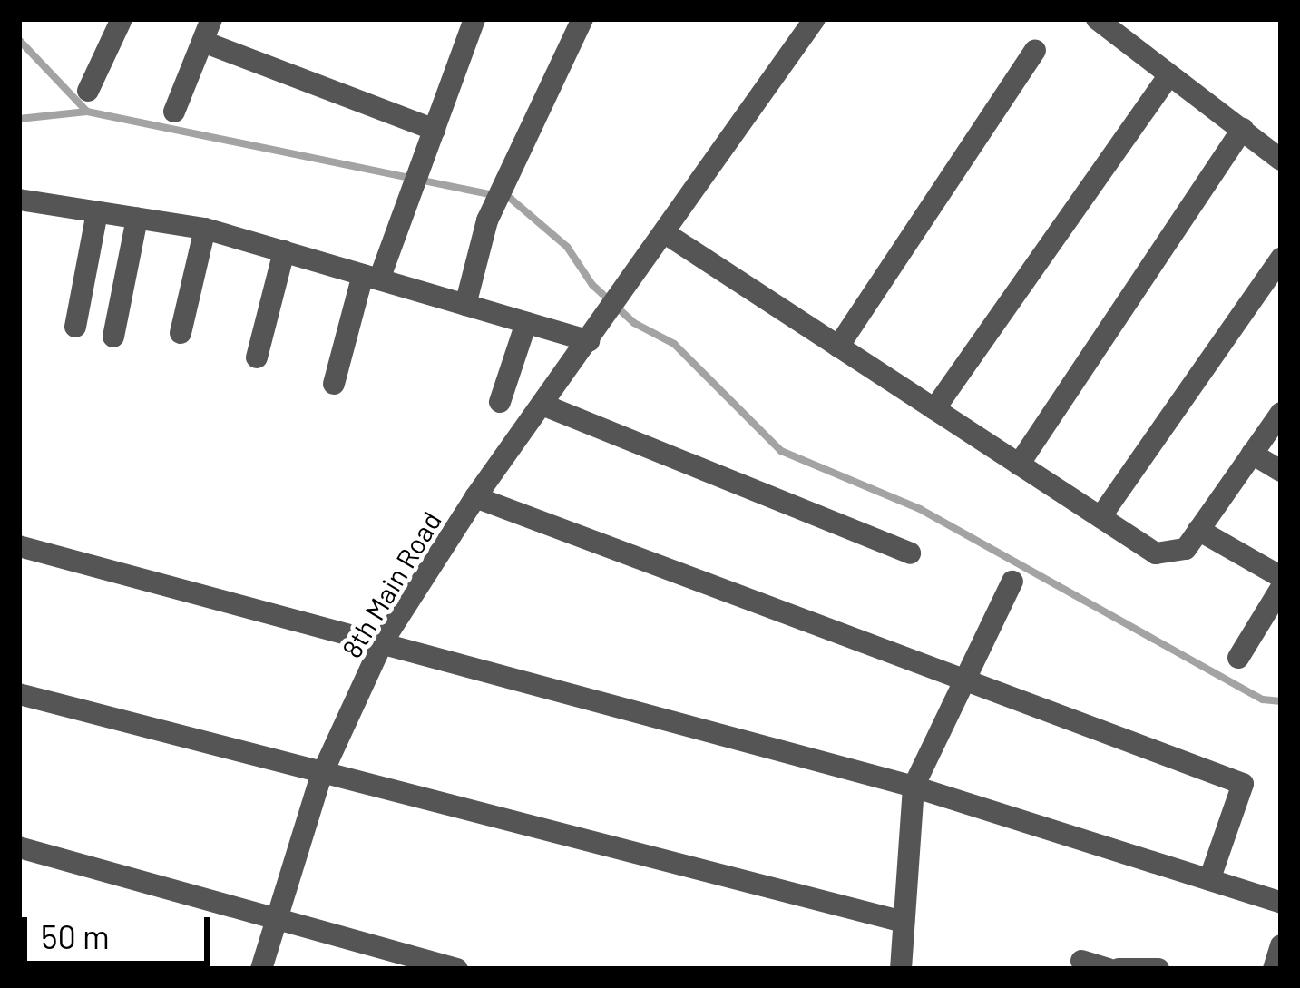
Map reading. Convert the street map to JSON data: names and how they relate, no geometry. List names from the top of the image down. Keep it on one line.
{"streets":{"street":["8th Main Road"]},"scale_bar":"50 m"}
